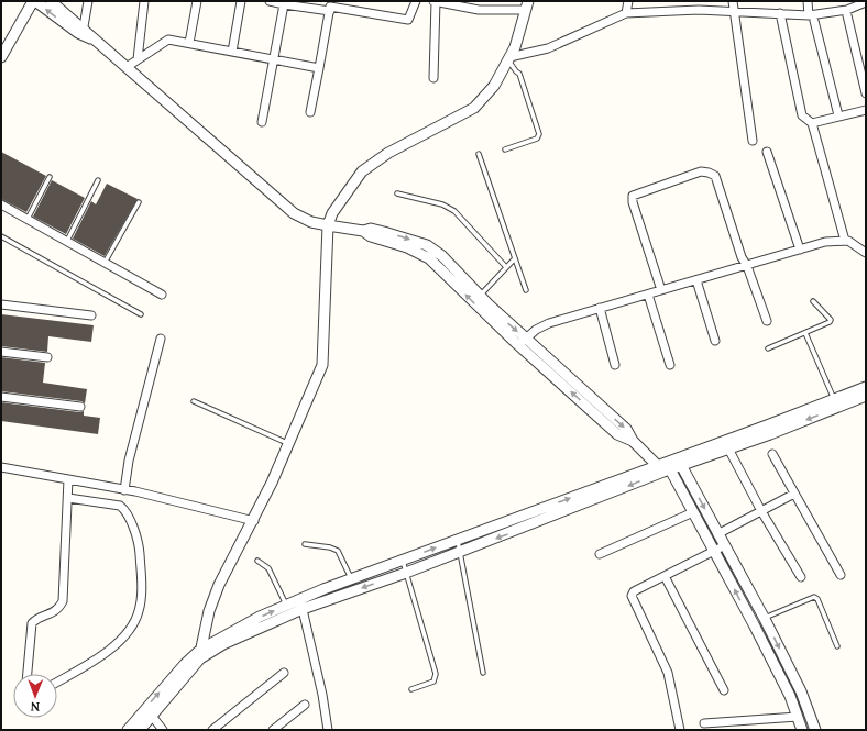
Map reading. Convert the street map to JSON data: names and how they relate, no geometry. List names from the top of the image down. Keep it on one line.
{"north":"bottom"}
